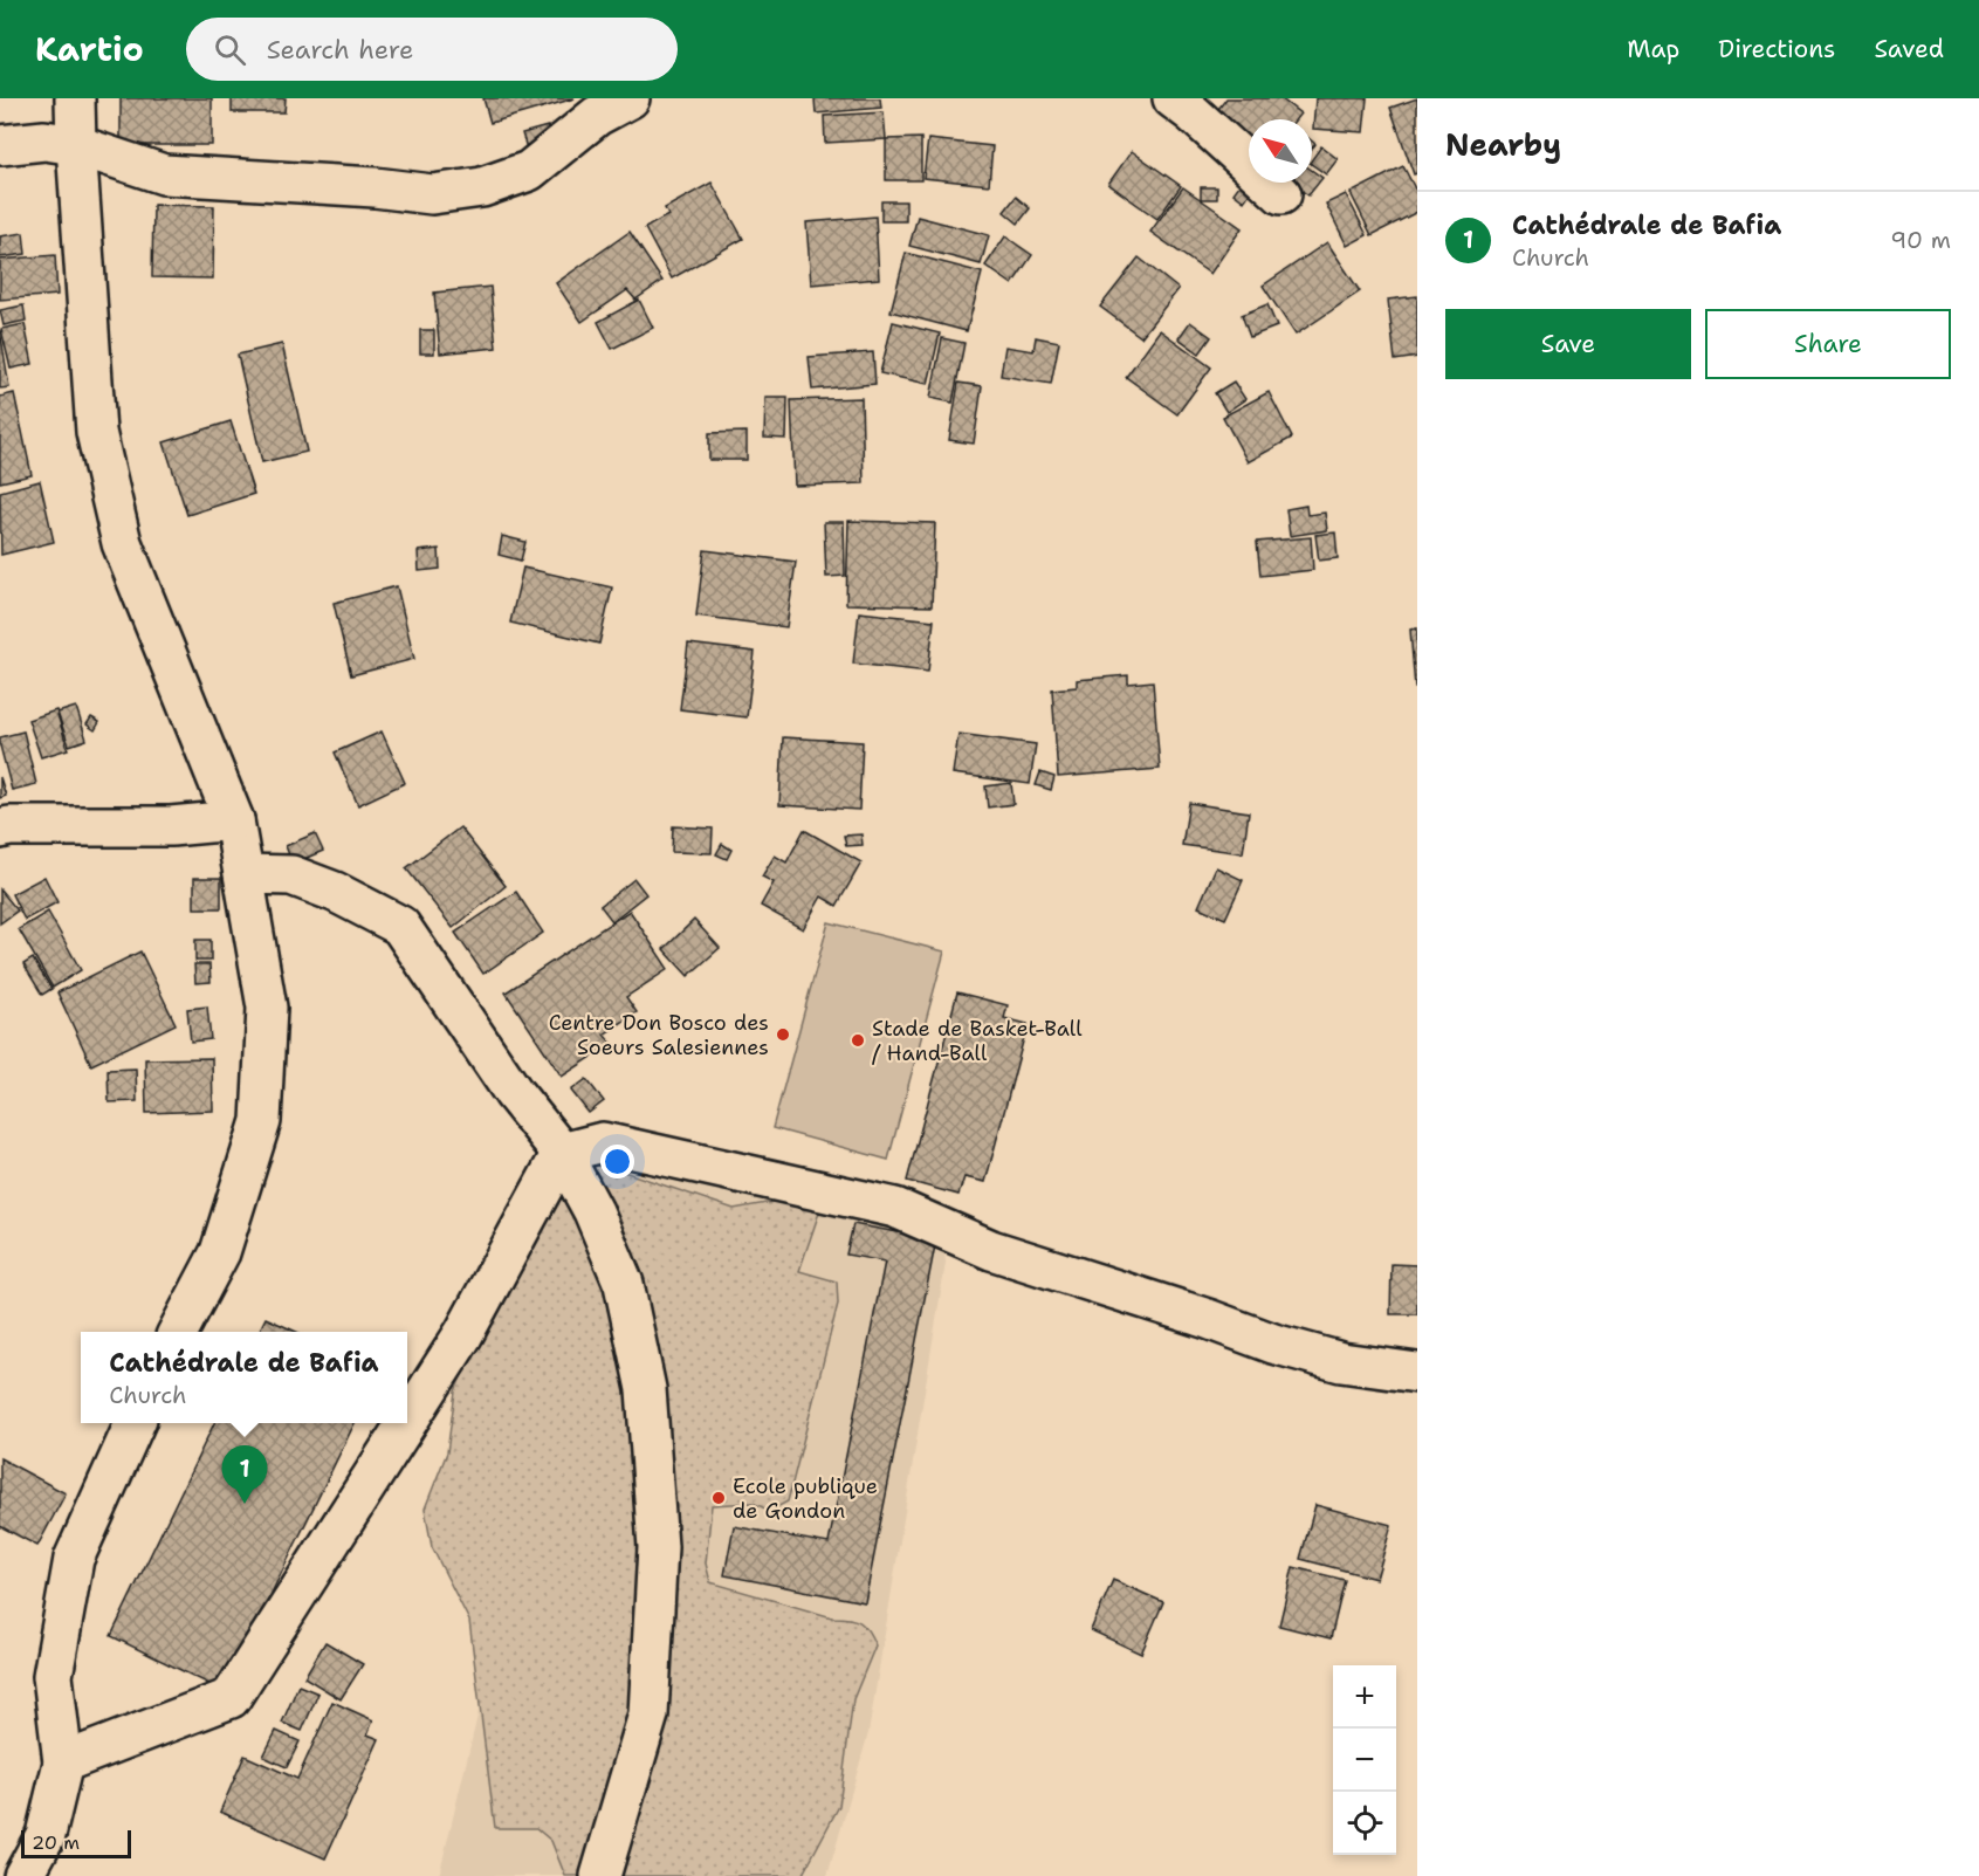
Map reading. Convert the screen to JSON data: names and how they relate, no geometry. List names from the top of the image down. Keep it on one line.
{"places":["Centre Don Bosco des Soeurs Salesiennes","Stade de Basket-Ball / Hand-Ball","Ecole publique de Gondon"],"scale_bar":"20 m","north":"top left","page":{"header":"Kartio","search":"Search here","nav":["Map","Directions","Saved"],"heading":"Nearby","list":[{"mark":"1","name":"Cathédrale de Bafia","note":"Church","value":"90 m"}],"buttons":["Save","Share"],"popup":["Cathédrale de Bafia","Church"],"pins":"1","map_buttons":["+","−"],"scale":"20 m"}}
